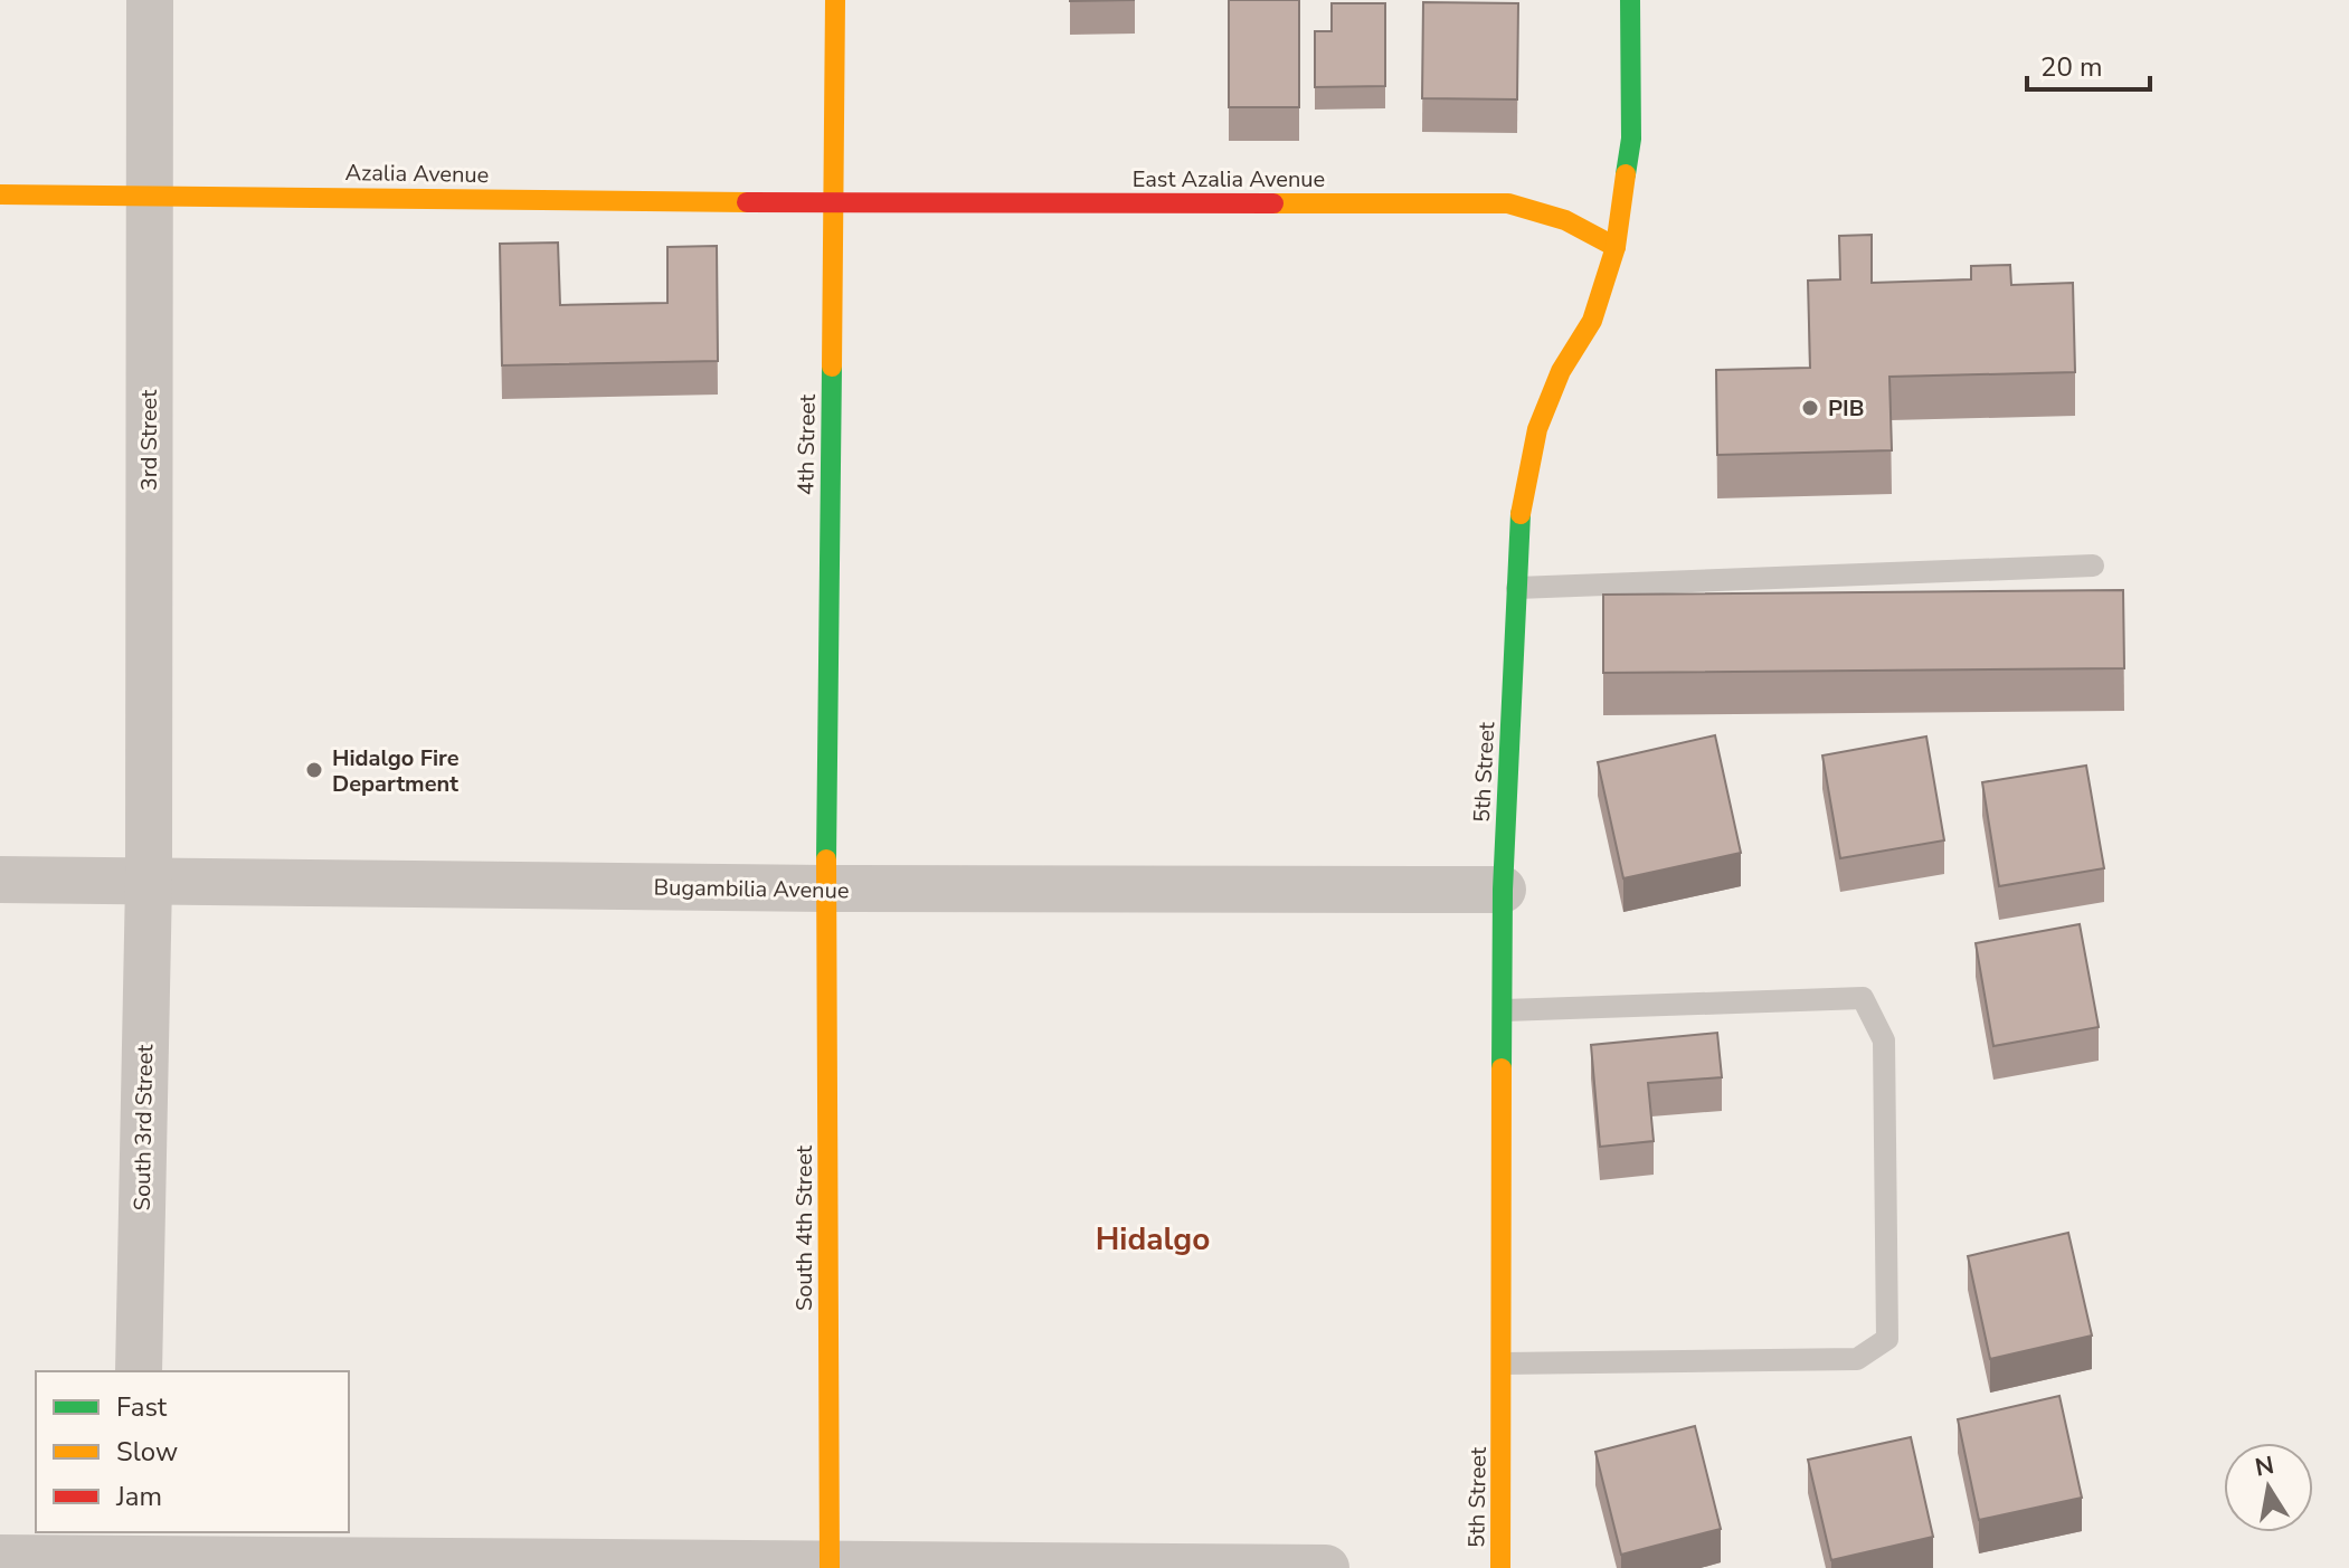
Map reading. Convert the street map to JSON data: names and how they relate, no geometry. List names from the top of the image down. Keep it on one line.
{"streets":{"street":["Azalia Avenue","East Azalia Avenue","3rd Street","4th Street","5th Street","Bugambilia Avenue","South 3rd Street","South 4th Street"]},"crossings":[["Azalia Avenue","East Azalia Avenue"],["Azalia Avenue","3rd Street"],["Azalia Avenue","4th Street"],["East Azalia Avenue","4th Street"],["East Azalia Avenue","5th Street"],["3rd Street","Bugambilia Avenue"],["3rd Street","South 3rd Street"],["4th Street","Bugambilia Avenue"],["4th Street","South 4th Street"],["5th Street","Bugambilia Avenue"],["Bugambilia Avenue","South 3rd Street"],["Bugambilia Avenue","South 4th Street"]],"districts":["Hidalgo"],"places":["PIB","Hidalgo Fire Department"],"legend":["Fast","Slow","Jam"],"scale_bar":"20 m","north":"top"}
